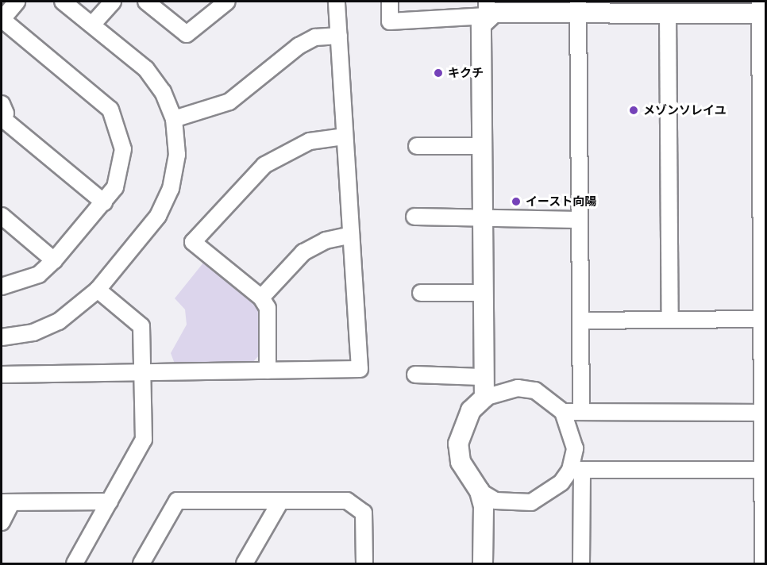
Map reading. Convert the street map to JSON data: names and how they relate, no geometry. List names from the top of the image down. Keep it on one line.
{"places":["キクチ","メゾンソレイユ","イースト向陽"]}
